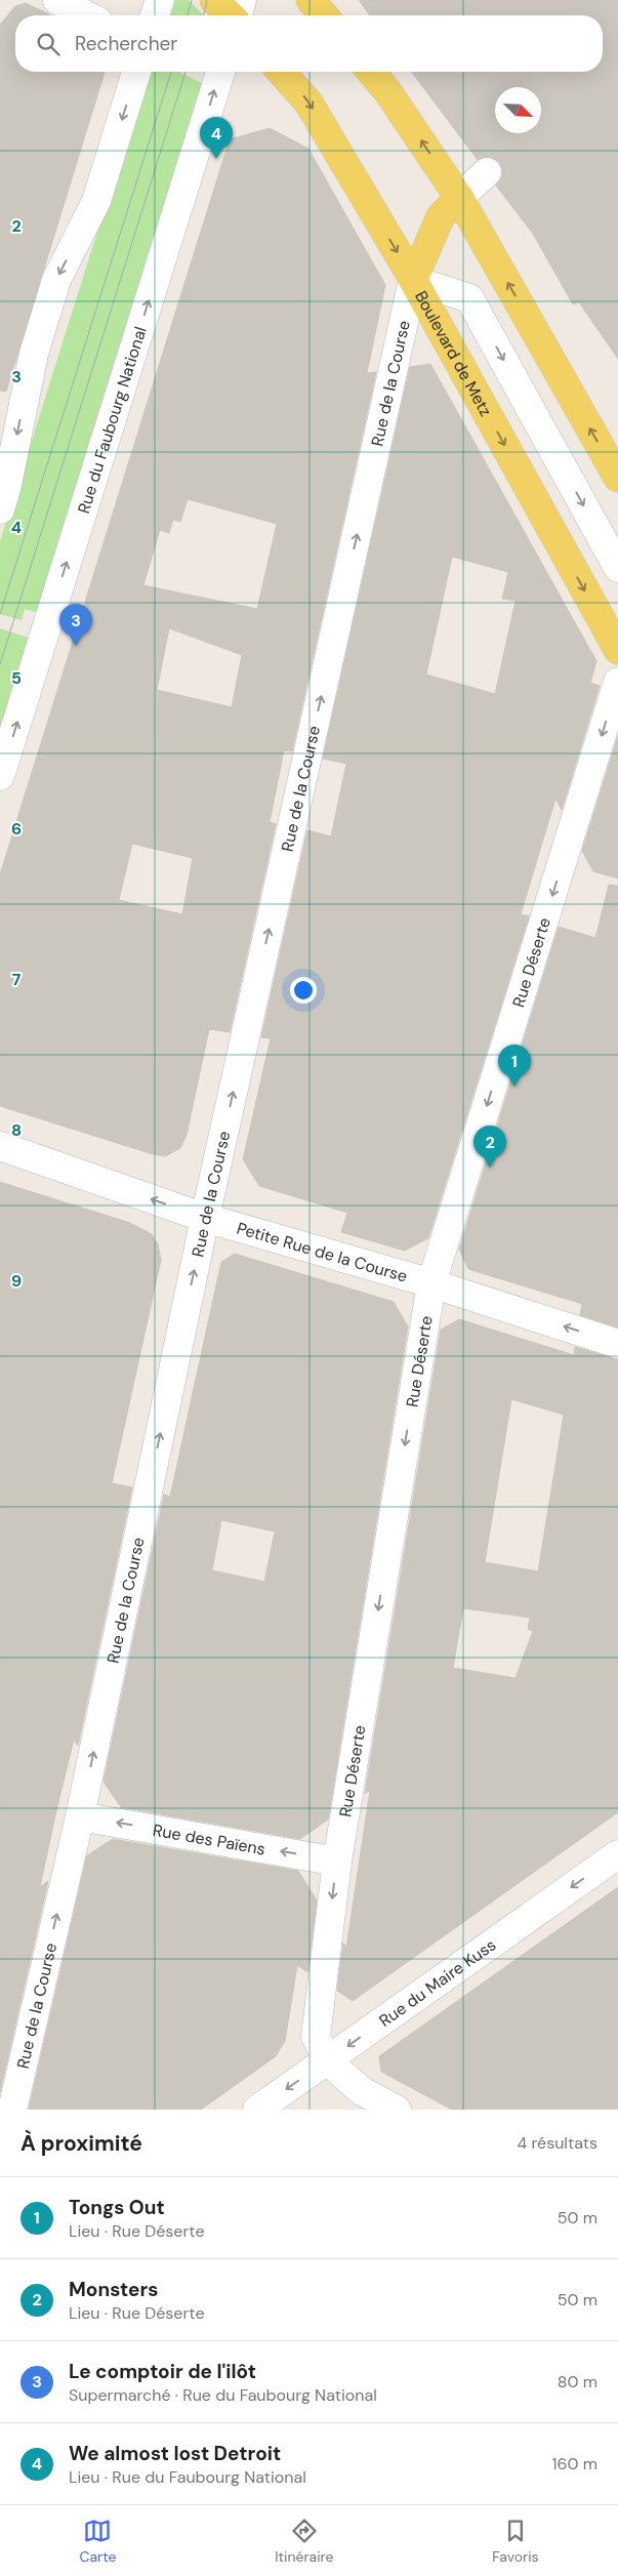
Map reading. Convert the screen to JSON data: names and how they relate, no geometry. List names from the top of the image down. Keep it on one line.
{"streets":{"main road":["Boulevard de Metz"],"street":["Rue de la Course","Rue du Faubourg National","Rue Déserte","Petite Rue de la Course","Rue des Païens","Rue du Maire Kuss"]},"crossings":[["Boulevard de Metz","Rue de la Course"],["Rue de la Course","Petite Rue de la Course"],["Rue de la Course","Rue des Païens"],["Rue Déserte","Petite Rue de la Course"],["Rue Déserte","Rue des Païens"],["Rue Déserte","Rue du Maire Kuss"]],"one_way":["Rue de la Course","Rue Déserte","Petite Rue de la Course","Rue des Païens","Rue du Maire Kuss"],"north":"bottom right","page":{"search":"Rechercher","pins":["4","3","1","2"],"heading":["À proximité","4 résultats"],"list":[{"mark":"1","name":"Tongs Out","note":"Lieu · Rue Déserte","value":"50 m"},{"mark":"2","name":"Monsters","note":"Lieu · Rue Déserte","value":"50 m"},{"mark":"3","name":"Le comptoir de l'ilôt","note":"Supermarché · Rue du Faubourg National","value":"80 m"},{"mark":"4","name":"We almost lost Detroit","note":"Lieu · Rue du Faubourg National","value":"160 m"}],"nav":["Carte","Itinéraire","Favoris"]},"grid":{"rows":["2","3","4","5","6","7","8","9"]}}
